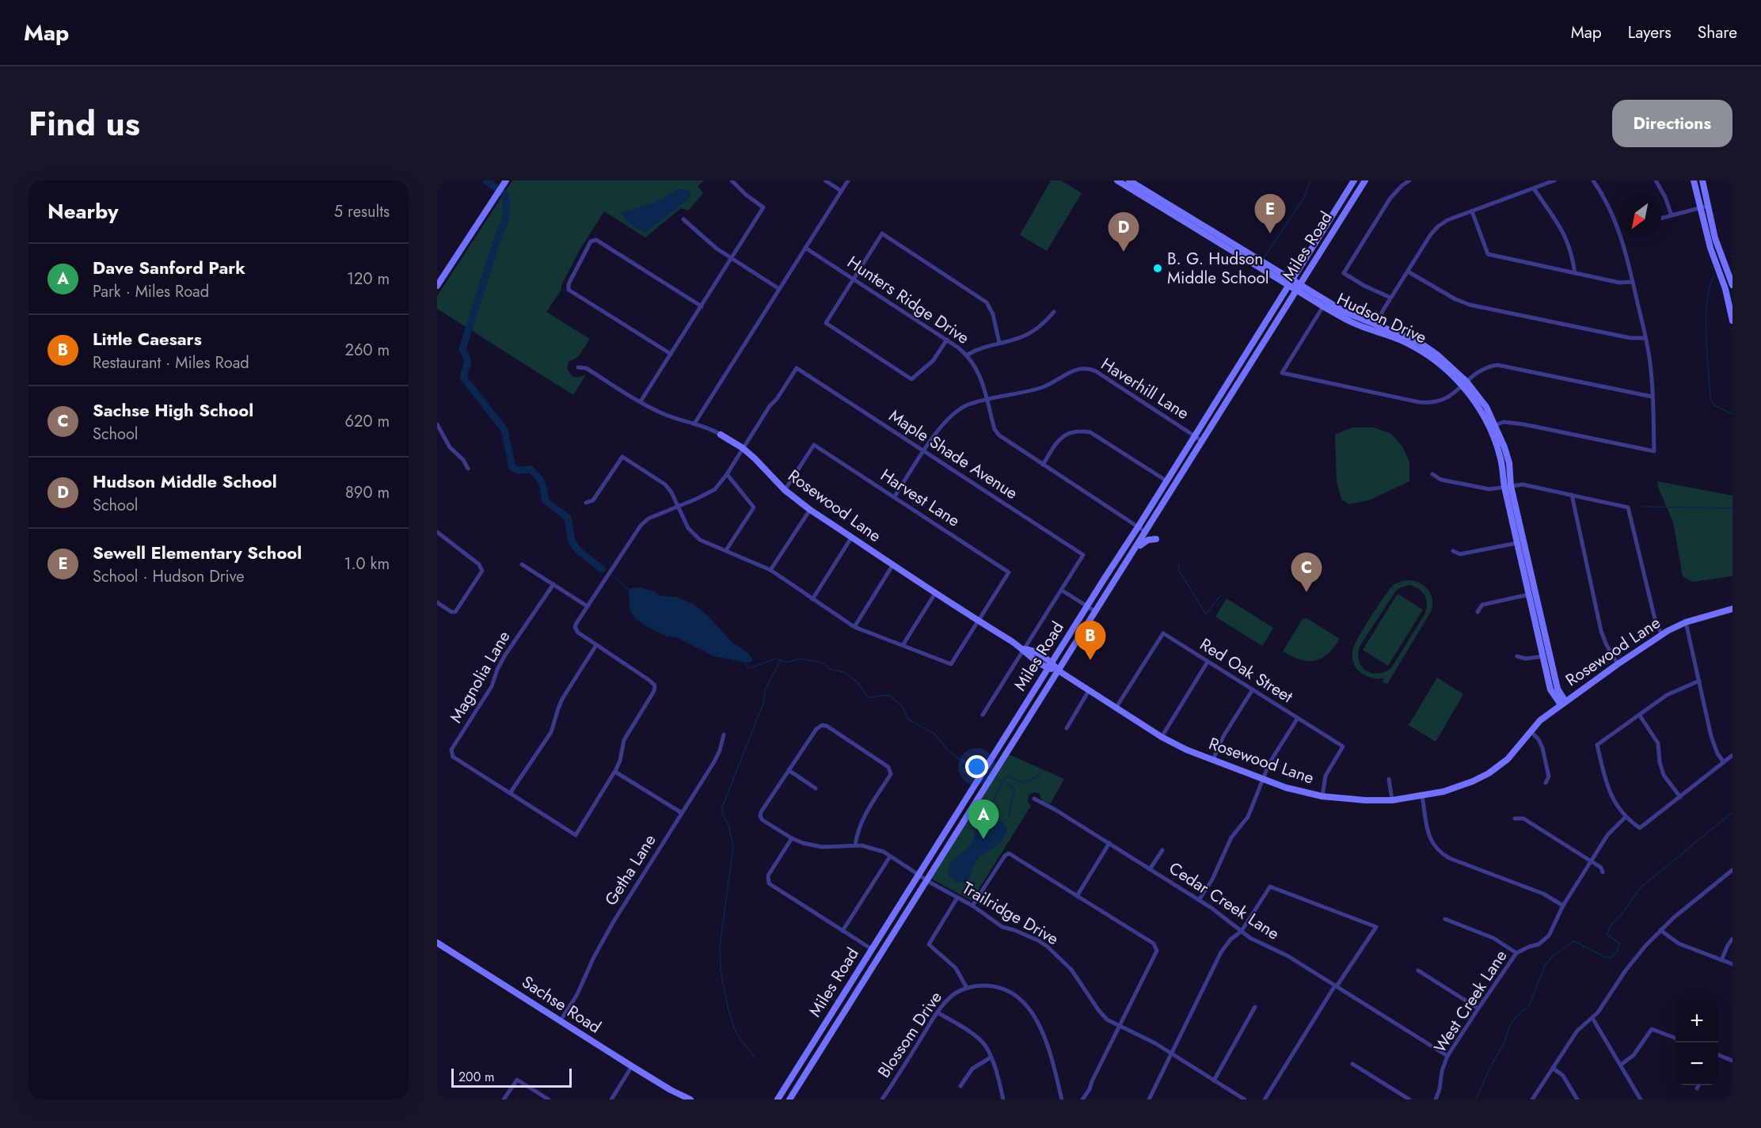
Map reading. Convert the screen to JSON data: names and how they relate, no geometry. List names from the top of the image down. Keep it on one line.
{"streets":{"main road":["Miles Road","Hudson Drive","Rosewood Lane","Sachse Road"],"street":["Hunters Ridge Drive","Haverhill Lane","Maple Shade Avenue","Harvest Lane","Red Oak Street","Magnolia Lane","Getha Lane","Cedar Creek Lane","Trailridge Drive","West Creek Lane","Blossom Drive"]},"crossings":[["Miles Road","Hunters Ridge Drive"],["Miles Road","Hudson Drive"],["Miles Road","Haverhill Lane"],["Miles Road","Rosewood Lane"],["Miles Road","Trailridge Drive"],["Hunters Ridge Drive","Haverhill Lane"],["Hudson Drive","Rosewood Lane"],["Haverhill Lane","Maple Shade Avenue"],["Haverhill Lane","Harvest Lane"],["Maple Shade Avenue","Rosewood Lane"],["Harvest Lane","Rosewood Lane"],["Rosewood Lane","Red Oak Street"],["Getha Lane","Sachse Road"],["Cedar Creek Lane","West Creek Lane"]],"places":["B. G. Hudson Middle School"],"scale_bar":"200 m","north":"bottom left","page":{"header":"Map","nav":["Map","Layers","Share"],"title":"Find us","buttons":"Directions","heading":["Nearby","5 results"],"pins":["E","D","C","B","A"],"list":[{"mark":"A","name":"Dave Sanford Park","note":"Park · Miles Road","value":"120 m"},{"mark":"B","name":"Little Caesars","note":"Restaurant · Miles Road","value":"260 m"},{"mark":"C","name":"Sachse High School","note":"School","value":"620 m"},{"mark":"D","name":"Hudson Middle School","note":"School","value":"890 m"},{"mark":"E","name":"Sewell Elementary School","note":"School · Hudson Drive","value":"1.0 km"}],"map_buttons":["+","−"],"scale":"200 m"}}
